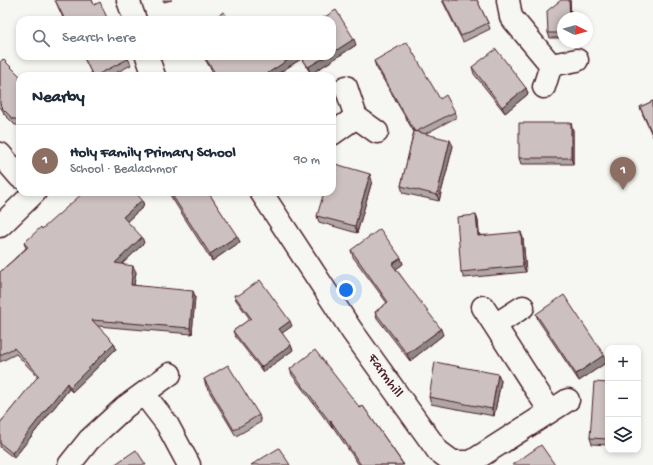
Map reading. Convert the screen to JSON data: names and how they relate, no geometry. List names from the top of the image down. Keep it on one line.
{"streets":{"street":["Farmhill"]},"north":"right","page":{"search":"Search here","heading":"Nearby","list":[{"mark":"1","name":"Holy Family Primary School","note":"School · Bealachmor","value":"90 m"}],"pins":"1","map_buttons":["+","−"]}}
